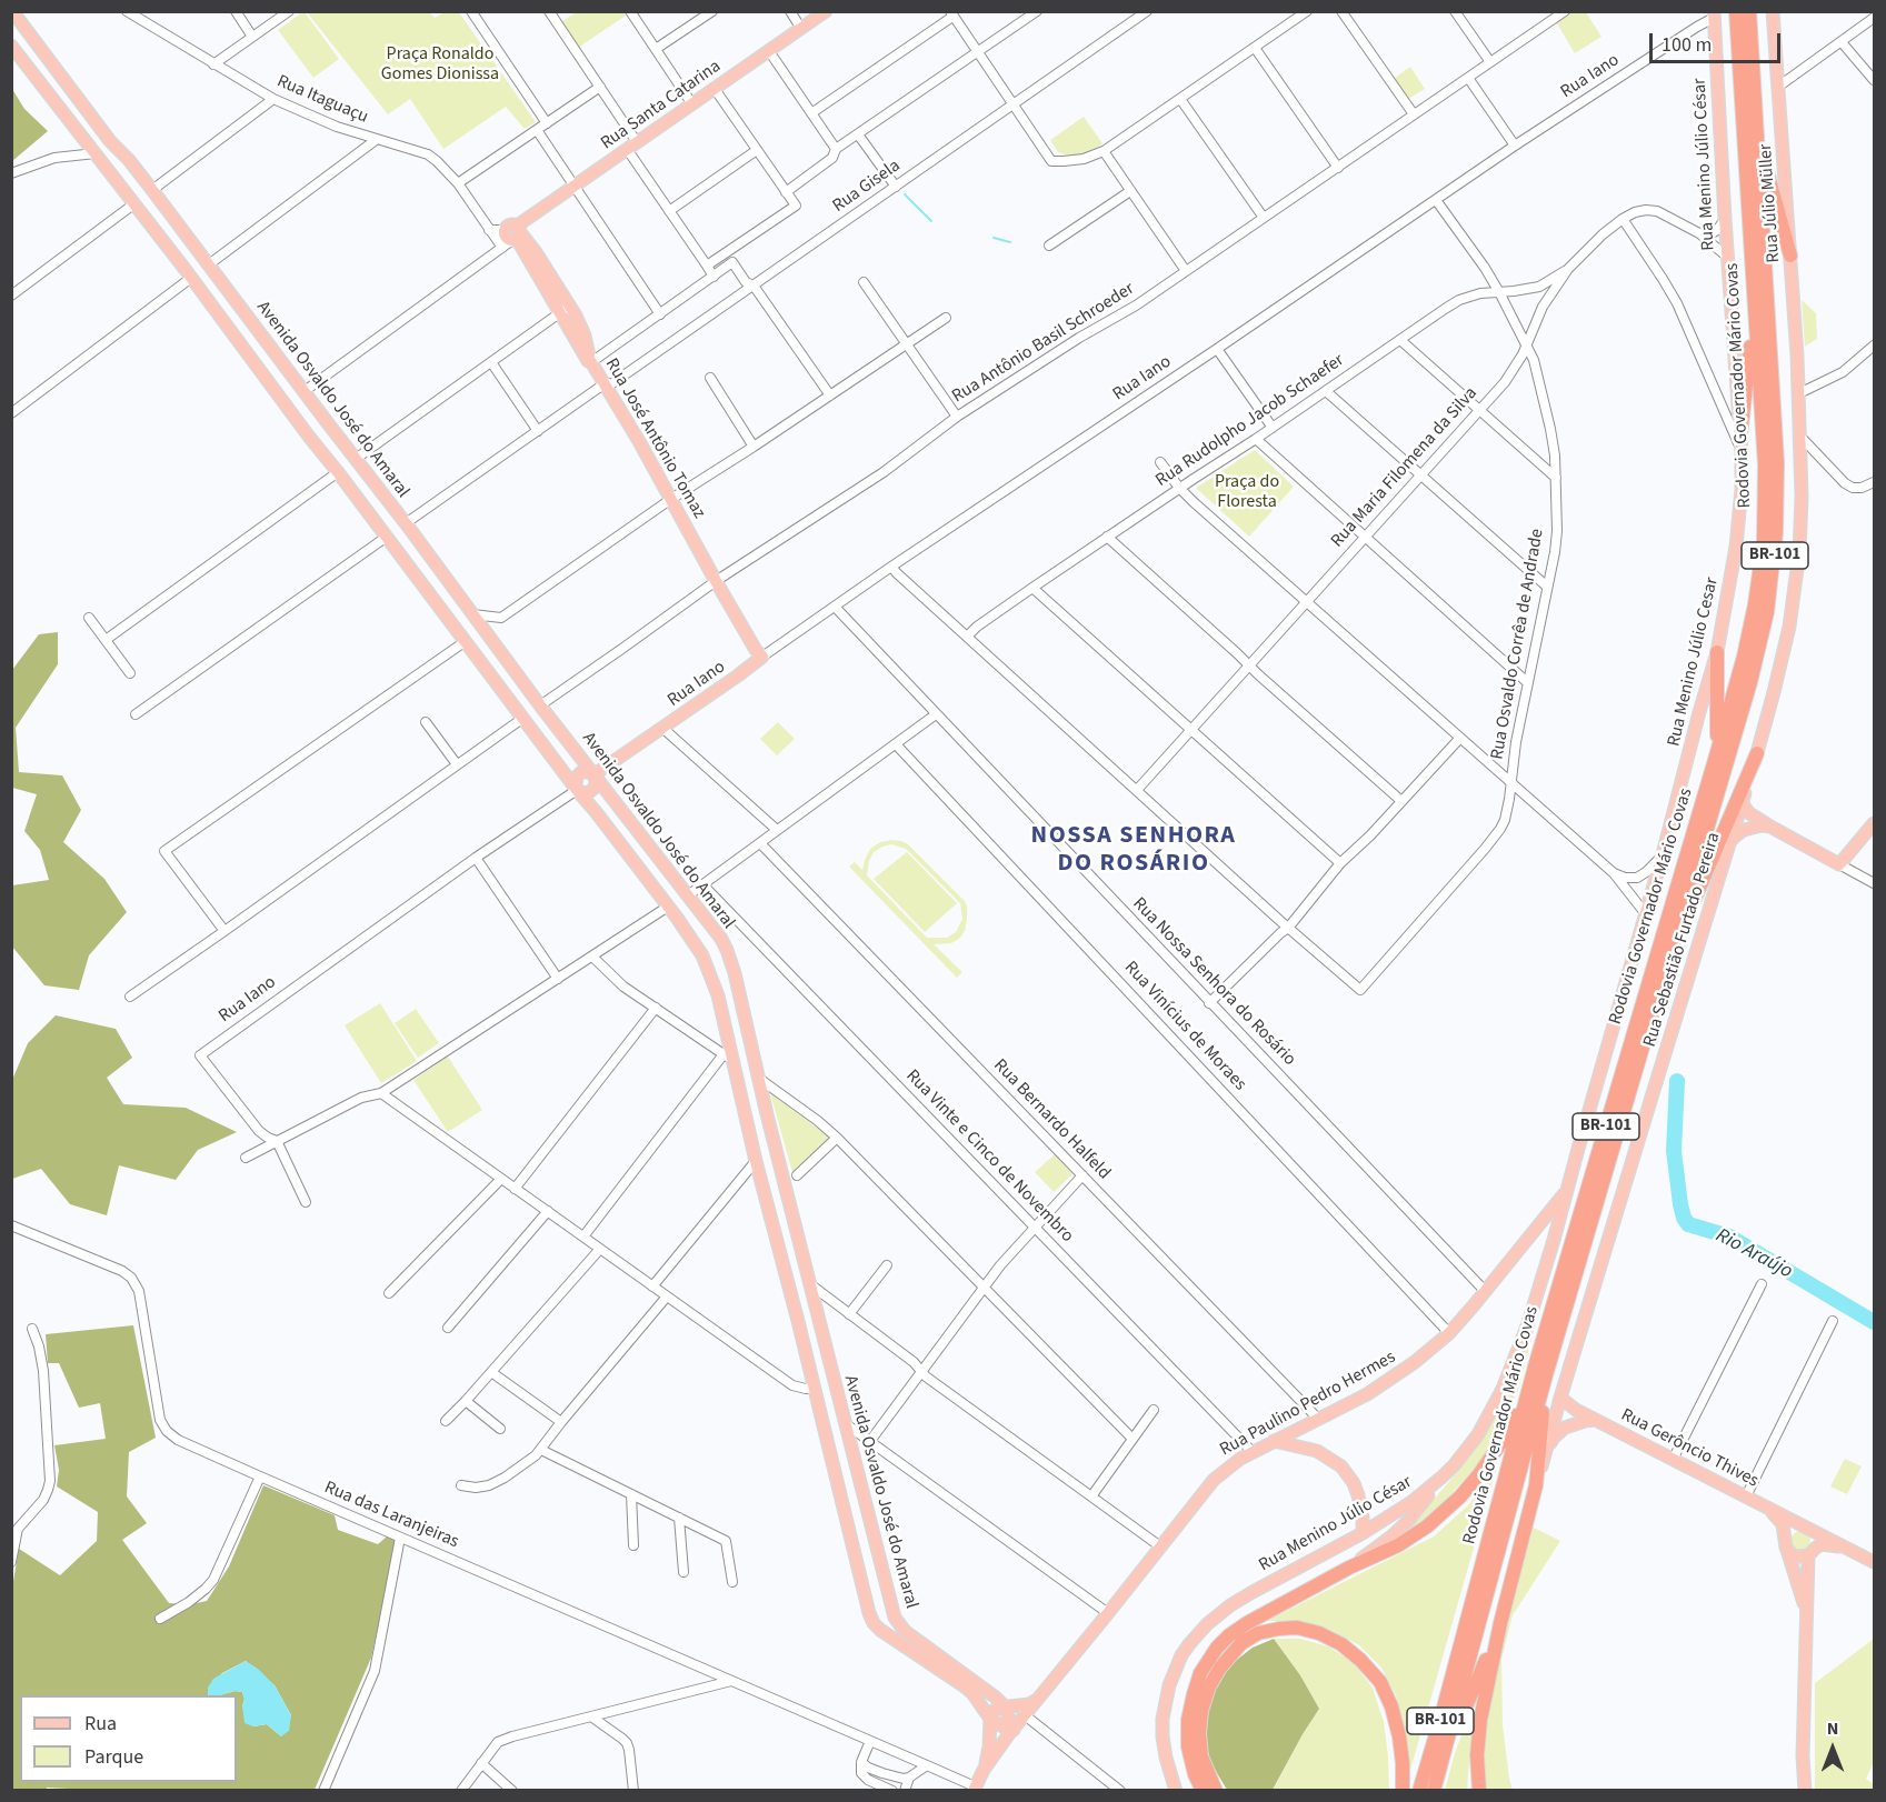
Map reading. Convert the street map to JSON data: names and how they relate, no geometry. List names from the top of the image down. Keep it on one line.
{"streets":{"highway":["Rodovia Governador Mário Covas","BR-101"],"main road":["Rua Iano","Rua Santa Catarina","Rua Menino Júlio César","Rua Júlio Müller","Avenida Osvaldo José do Amaral","Rua José Antônio Tomaz","Rua Menino Júlio Cesar","Rua Sebastião Furtado Pereira","Rua Paulino Pedro Hermes","Rua Gerôncio Thives"],"street":["Rua Itaguaçu","Rua Gisela","Rua Antônio Basil Schroeder","Rua Rudolpho Jacob Schaefer","Rua Maria Filomena da Silva","Rua Osvaldo Corrêa de Andrade","Rua Nossa Senhora do Rosário","Rua Vinícius de Moraes","Rua Bernardo Halfeld","Rua Vinte e Cinco de Novembro","Rua das Laranjeiras"]},"crossings":[["Rua Iano","Rua Menino Júlio César"],["Rua Iano","Rodovia Governador Mário Covas"],["Rua Iano","Avenida Osvaldo José do Amaral"],["Rua Iano","Rua José Antônio Tomaz"],["Rua Iano","Rua Osvaldo Corrêa de Andrade"],["Rua Iano","Rua Nossa Senhora do Rosário"],["Rua Itaguaçu","Rua Santa Catarina"],["Rua Itaguaçu","Rua José Antônio Tomaz"],["Rua Santa Catarina","Avenida Osvaldo José do Amaral"],["Rua Santa Catarina","Rua José Antônio Tomaz"],["Rua Menino Júlio César","Rodovia Governador Mário Covas"],["Rua Menino Júlio César","Rua Maria Filomena da Silva"],["Rua Menino Júlio César","Rua Menino Júlio Cesar"],["Rua Menino Júlio César","Rua Paulino Pedro Hermes"],["Rua Gisela","Avenida Osvaldo José do Amaral"],["Rua Gisela","Rua José Antônio Tomaz"],["Rua Júlio Müller","Rua Sebastião Furtado Pereira"],["Rua Antônio Basil Schroeder","Avenida Osvaldo José do Amaral"],["Rua Antônio Basil Schroeder","Rua José Antônio Tomaz"],["Avenida Osvaldo José do Amaral","Rua Paulino Pedro Hermes"],["Rua Rudolpho Jacob Schaefer","Rua Maria Filomena da Silva"],["Rua Rudolpho Jacob Schaefer","Rua Osvaldo Corrêa de Andrade"],["Rua Maria Filomena da Silva","Rua Osvaldo Corrêa de Andrade"],["Rua Sebastião Furtado Pereira","Rua Gerôncio Thives"],["Rua Nossa Senhora do Rosário","Rua Paulino Pedro Hermes"],["Rua Vinícius de Moraes","Rua Paulino Pedro Hermes"],["Rua Bernardo Halfeld","Rua Paulino Pedro Hermes"],["Rua Vinte e Cinco de Novembro","Rua Paulino Pedro Hermes"]],"districts":["NOSSA SENHORA DO ROSÁRIO"],"water":["Rio Araújo"],"parks":["Praça Ronaldo Gomes Dionissa","Praça do Floresta"],"legend":["Rua","Parque"],"scale_bar":"100 m","north":"top"}
